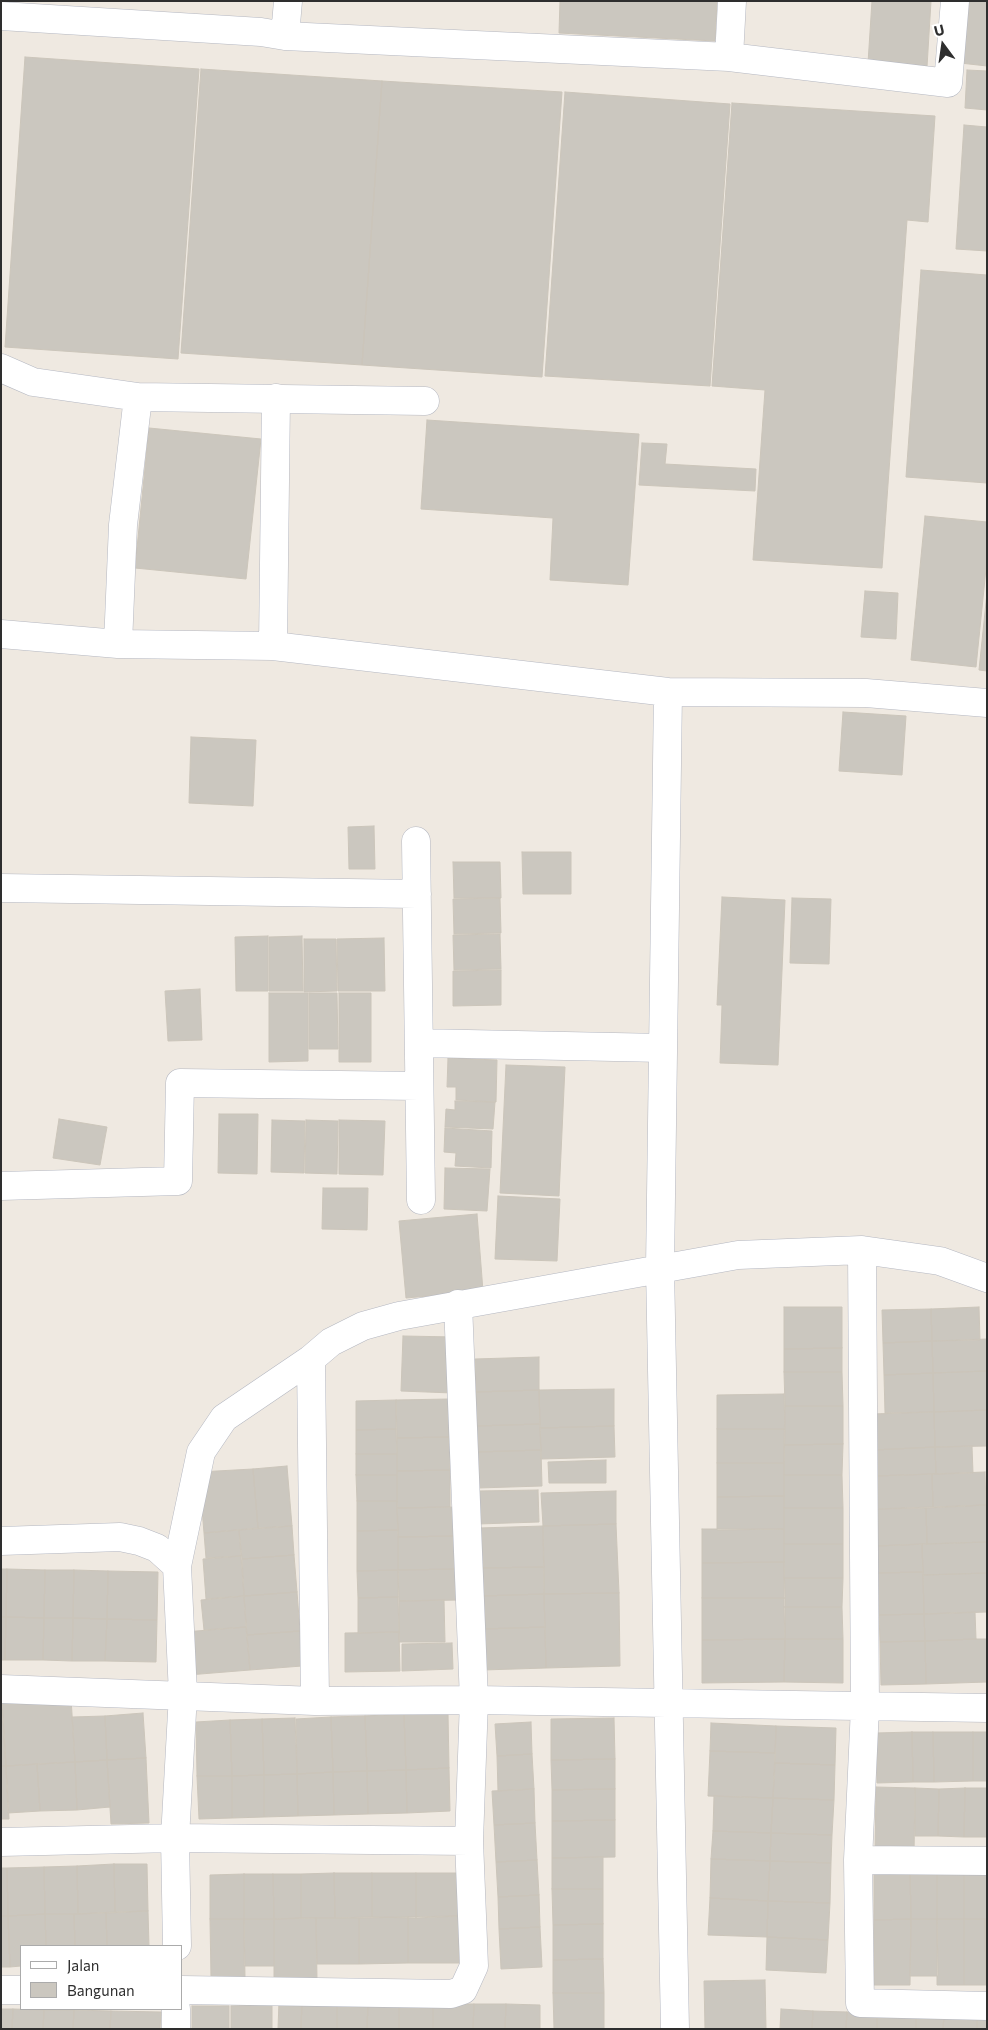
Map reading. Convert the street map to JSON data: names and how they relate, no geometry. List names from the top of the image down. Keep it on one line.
{"legend":["Jalan","Bangunan"],"north":"top"}
